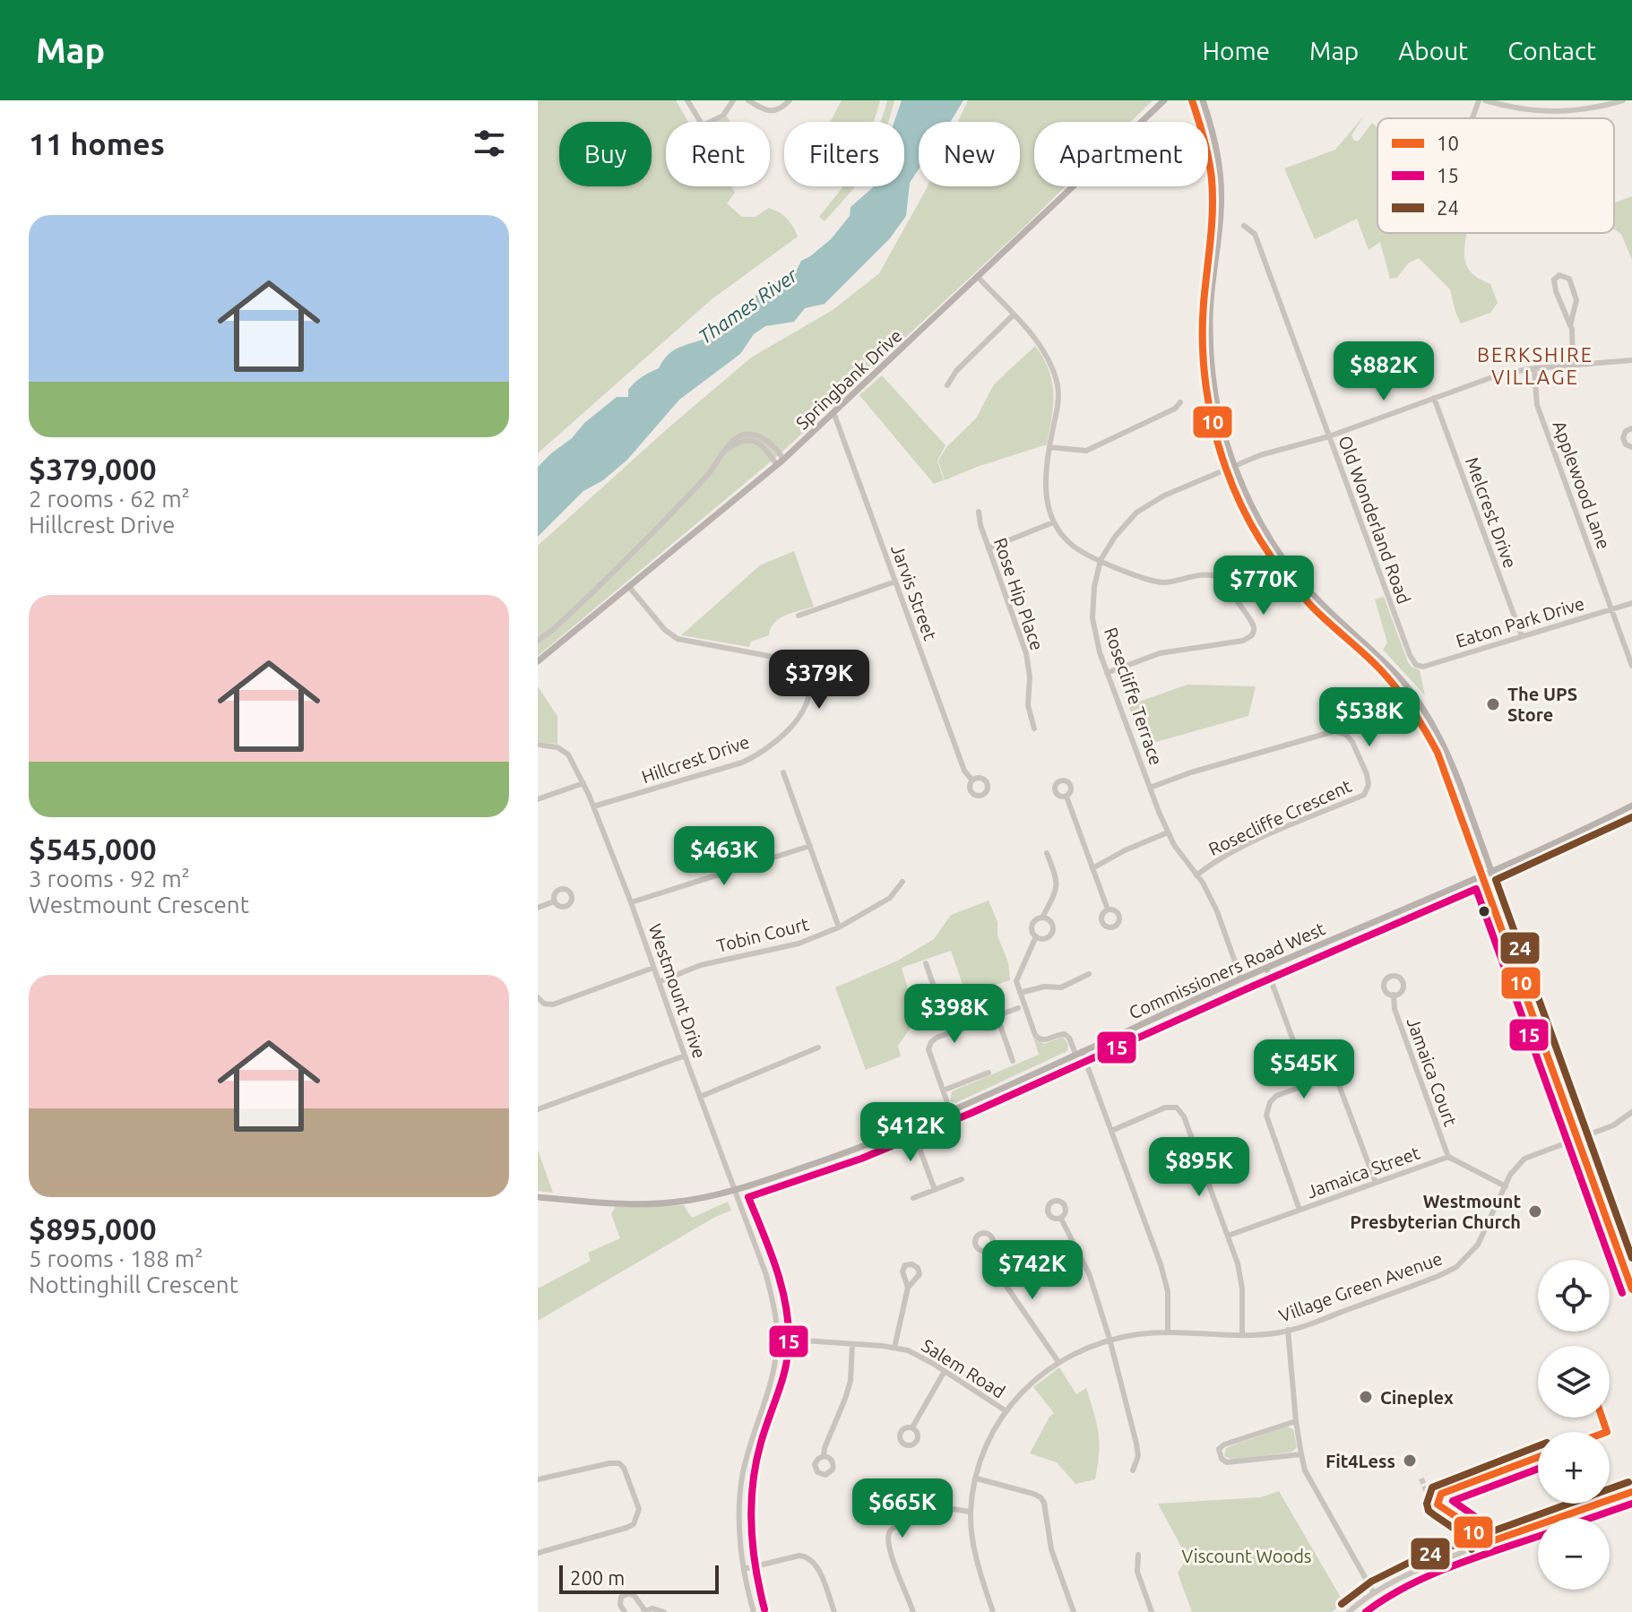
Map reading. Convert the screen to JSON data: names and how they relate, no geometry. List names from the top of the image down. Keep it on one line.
{"streets":{"main road":["Springbank Drive","Commissioners Road West"],"street":["Applewood Lane","Melcrest Drive","Old Wonderland Road","Jarvis Street","Rose Hip Place","Eaton Park Drive","Rosecliffe Terrace","Hillcrest Drive","Rosecliffe Crescent","Tobin Court","Westmount Drive","Jamaica Court","Jamaica Street","Village Green Avenue","Salem Road"]},"crossings":[["Springbank Drive","Jarvis Street"],["Springbank Drive","Hillcrest Drive"],["Applewood Lane","Eaton Park Drive"],["Applewood Lane","Rosecliffe Terrace"],["Melcrest Drive","Eaton Park Drive"],["Melcrest Drive","Rosecliffe Terrace"],["Old Wonderland Road","Eaton Park Drive"],["Old Wonderland Road","Rosecliffe Terrace"],["Rosecliffe Terrace","Rosecliffe Crescent"],["Rosecliffe Terrace","Commissioners Road West"],["Hillcrest Drive","Westmount Drive"],["Tobin Court","Westmount Drive"],["Commissioners Road West","Westmount Drive"],["Westmount Drive","Salem Road"],["Jamaica Court","Jamaica Street"],["Jamaica Street","Village Green Avenue"],["Village Green Avenue","Salem Road"]],"districts":["BERKSHIRE VILLAGE"],"water":["Thames River"],"parks":["Viscount Woods"],"places":["The UPS Store","Westmount Presbyterian Church","Cineplex","Fit4Less"],"lines":["transit line 10","transit line 24","transit line 15"],"legend":["10","15","24"],"scale_bar":"200 m","page":{"header":"Map","nav":["Home","Map","About","Contact"],"heading":"11 homes","chip":["Buy","Rent","Filters","New","Apartment"],"list":[{"name":"$379,000","note":"2 rooms · 62 m² · Hillcrest Drive"},{"name":"$545,000","note":"3 rooms · 92 m² · Westmount Crescent"},{"name":"$895,000","note":"5 rooms · 188 m² · Nottinghill Crescent"}],"price":["$882K","$770K","$379K","$538K","$463K","$398K","$545K","$412K","$895K","$742K","$665K"],"map_buttons":["+","−"],"scale":"200 m"}}
